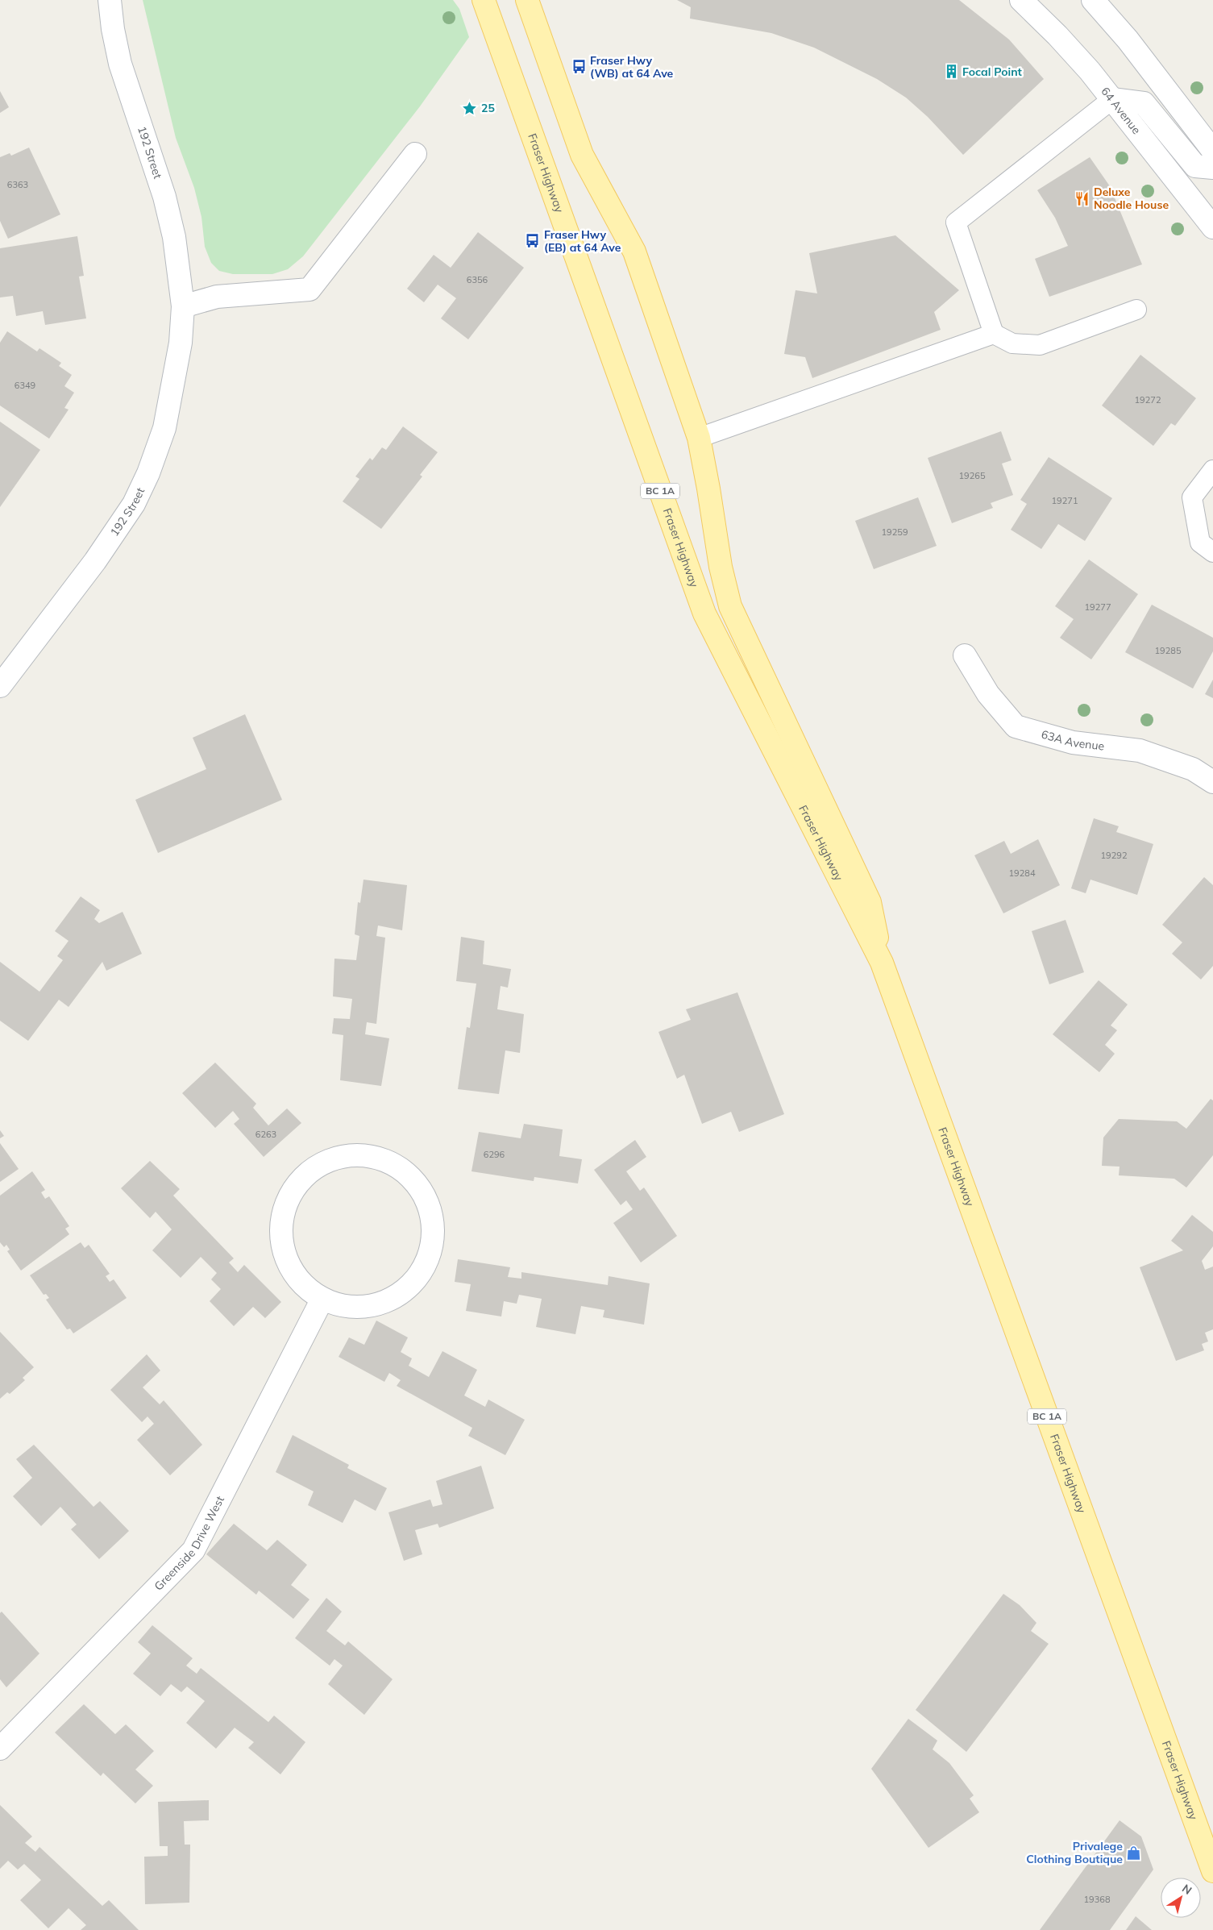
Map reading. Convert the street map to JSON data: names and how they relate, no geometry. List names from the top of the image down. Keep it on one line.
{"streets":{"main road":["Fraser Highway","BC 1A"],"street":["64 Avenue","192 Street","63A Avenue","Greenside Drive West"]},"places":{"bus stop":["Fraser Hwy (WB) at 64 Ave","Fraser Hwy (EB) at 64 Ave"],"building":["Focal Point"],"place":["25"],"restaurant":["Deluxe Noodle House"],"shop":["Privalege Clothing Boutique"]},"house_numbers":["6363","6356","6349","19272","19265","19271","19259","19277","19285","19292","19284","6263","6296","19368"],"north":"top right"}
